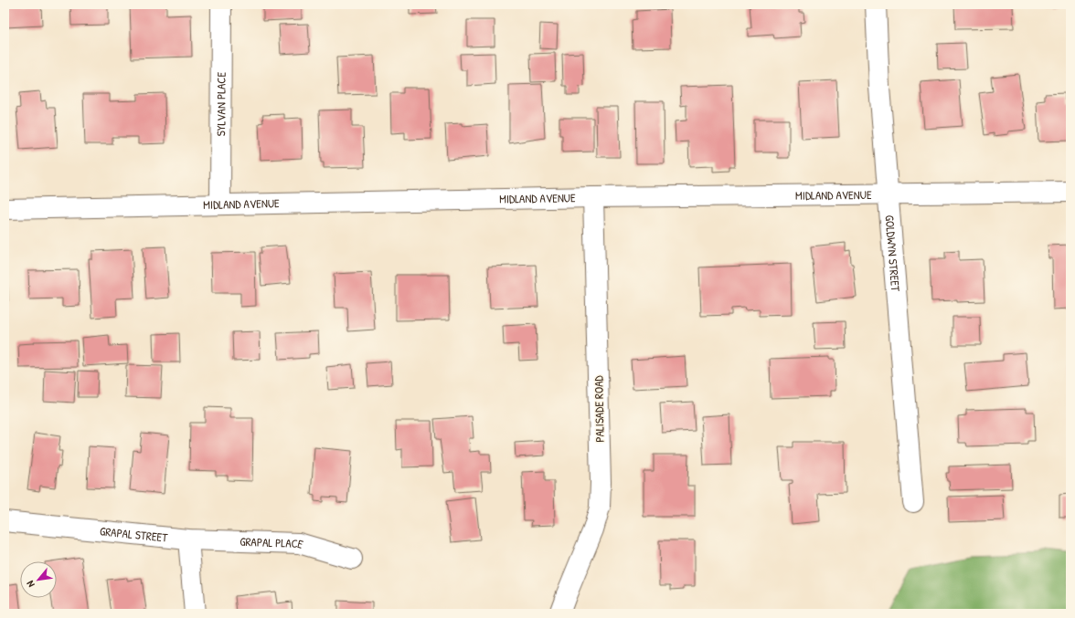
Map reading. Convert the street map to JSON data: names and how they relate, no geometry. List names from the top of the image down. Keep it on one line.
{"streets":{"street":["SYLVAN PLACE","MIDLAND AVENUE","GOLDWYN STREET","PALISADE ROAD","GRAPAL STREET","GRAPAL PLACE"]},"crossings":[["SYLVAN PLACE","MIDLAND AVENUE"],["MIDLAND AVENUE","GOLDWYN STREET"],["MIDLAND AVENUE","PALISADE ROAD"],["GRAPAL STREET","GRAPAL PLACE"]],"north":"bottom left"}
